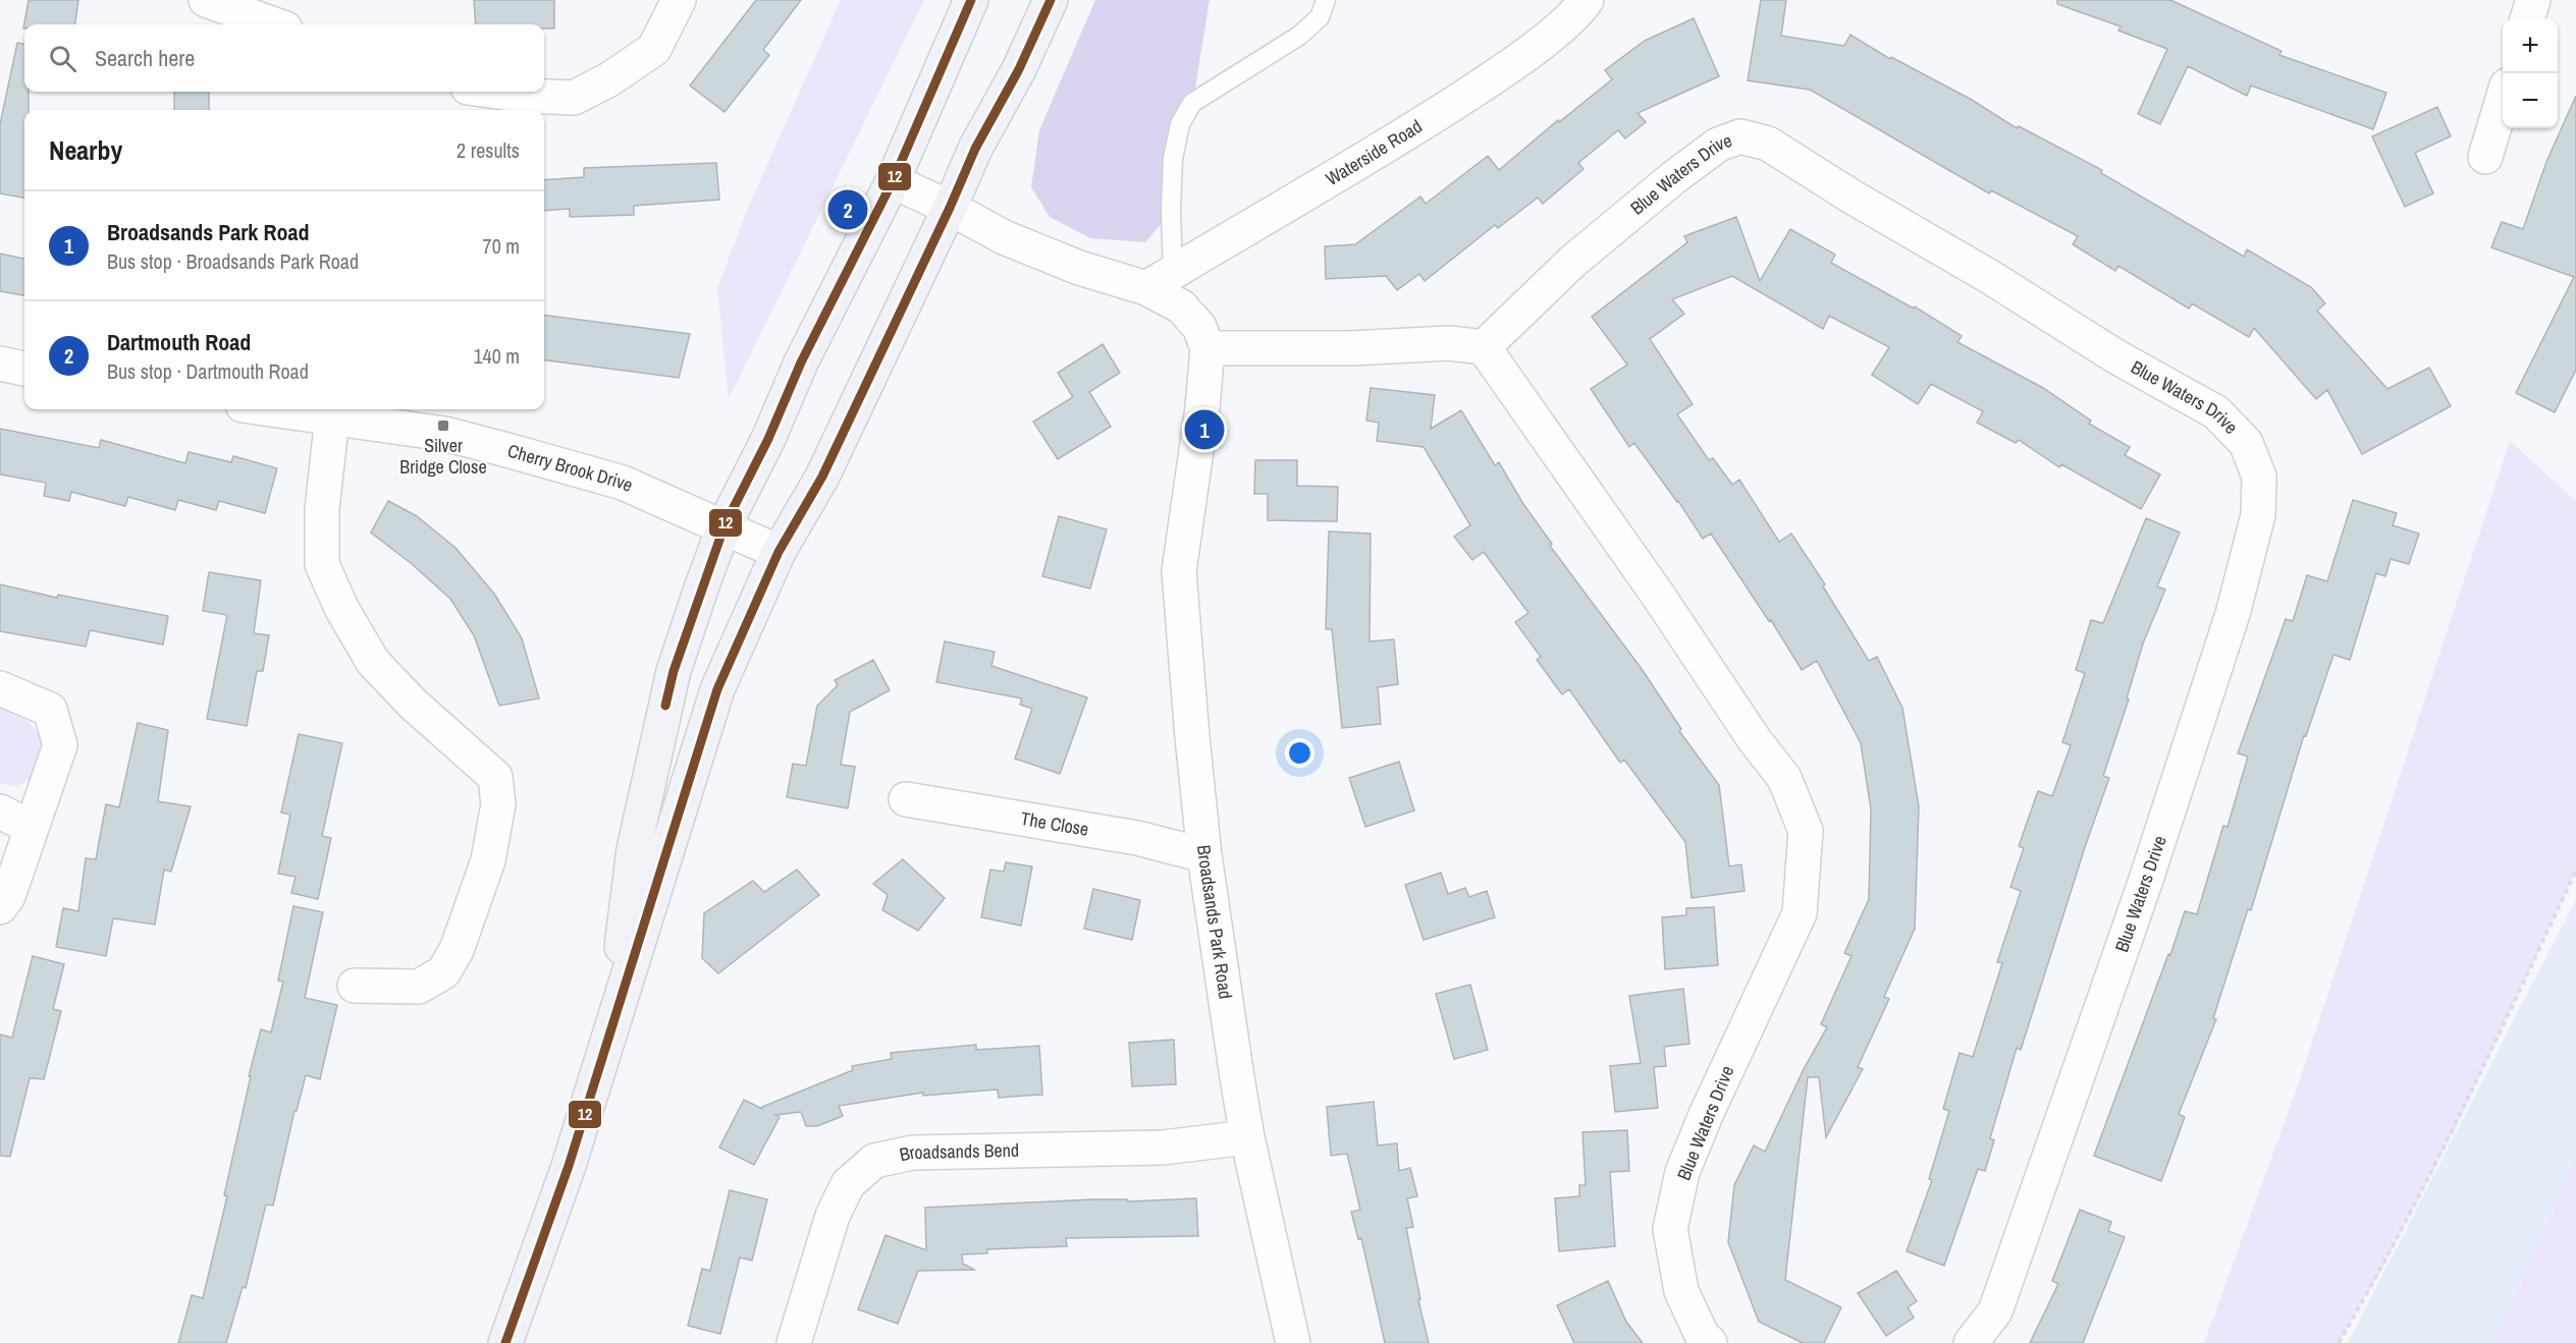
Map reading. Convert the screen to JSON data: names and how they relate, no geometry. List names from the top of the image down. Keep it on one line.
{"streets":{"street":["Waterside Road","Blue Waters Drive","Cherry Brook Drive","The Close","Broadsands Park Road","Broadsands Bend"]},"crossings":[["Waterside Road","Broadsands Park Road"],["The Close","Broadsands Park Road"],["Broadsands Park Road","Broadsands Bend"]],"places":{"transit":["Silver Bridge Close"]},"lines":["transit line 12"],"page":{"map_buttons":["+","−"],"search":"Search here","heading":["Nearby","2 results"],"pins":["2","1"],"list":[{"mark":"1","name":"Broadsands Park Road","note":"Bus stop · Broadsands Park Road","value":"70 m"},{"mark":"2","name":"Dartmouth Road","note":"Bus stop · Dartmouth Road","value":"140 m"}]}}
